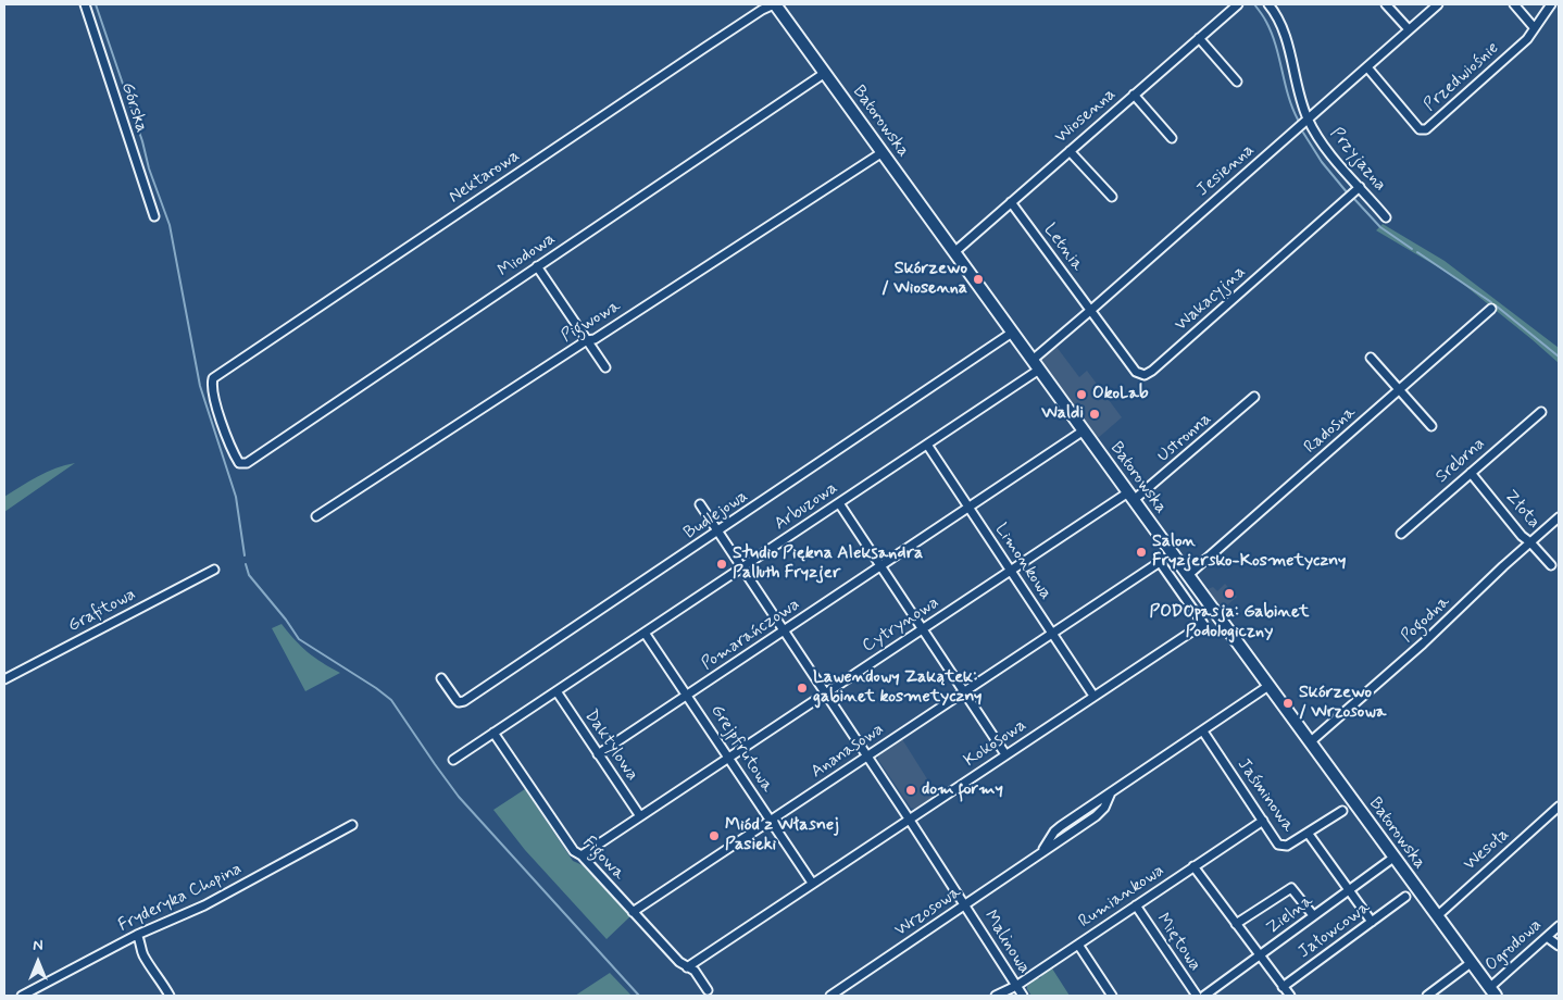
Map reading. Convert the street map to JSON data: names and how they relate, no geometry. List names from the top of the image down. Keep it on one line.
{"streets":{"street":["Przedwiośnie","Górska","Wiosenna","Batorowska","Przyjazna","Jesienna","Nektarowa","Letnia","Miodowa","Wakacyjna","Pigwowa","Radosna","Ustronna","Srebrna","Arbuzowa","Złota","Budlejowa","Limonkowa","Grafitowa","Pogodna","Cytrynowa","Pomarańczowa","Kokosowa","Daktylowa","Grejpfrutowa","Ananasowa","Jaśminowa","Wesoła","Figowa","Rumiankowa","Fryderyka Chopina","Wrzosowa","Zielna","Jałowcowa","Malinowa","Miętowa","Ogrodowa"]},"crossings":[["Przedwiośnie","Jesienna"],["Wiosenna","Batorowska"],["Wiosenna","Letnia"],["Batorowska","Jesienna"],["Batorowska","Nektarowa"],["Batorowska","Miodowa"],["Batorowska","Pigwowa"],["Batorowska","Radosna"],["Batorowska","Ustronna"],["Batorowska","Arbuzowa"],["Batorowska","Budlejowa"],["Batorowska","Pogodna"],["Batorowska","Cytrynowa"],["Batorowska","Pomarańczowa"],["Batorowska","Wesoła"],["Batorowska","Wrzosowa"],["Batorowska","Zielna"],["Batorowska","Ogrodowa"],["Przyjazna","Jesienna"],["Przyjazna","Wakacyjna"],["Jesienna","Letnia"],["Jesienna","Wakacyjna"],["Jesienna","Arbuzowa"],["Nektarowa","Miodowa"],["Letnia","Wakacyjna"],["Ustronna","Cytrynowa"],["Srebrna","Złota"],["Arbuzowa","Limonkowa"],["Arbuzowa","Daktylowa"],["Arbuzowa","Grejpfrutowa"],["Arbuzowa","Figowa"],["Arbuzowa","Malinowa"],["Złota","Pogodna"],["Budlejowa","Malinowa"],["Limonkowa","Cytrynowa"],["Limonkowa","Pomarańczowa"],["Limonkowa","Kokosowa"],["Limonkowa","Ananasowa"],["Cytrynowa","Daktylowa"],["Cytrynowa","Grejpfrutowa"],["Cytrynowa","Figowa"],["Cytrynowa","Malinowa"],["Pomarańczowa","Daktylowa"],["Pomarańczowa","Grejpfrutowa"],["Pomarańczowa","Malinowa"],["Kokosowa","Grejpfrutowa"],["Kokosowa","Ananasowa"],["Kokosowa","Figowa"],["Kokosowa","Malinowa"],["Grejpfrutowa","Ananasowa"],["Ananasowa","Figowa"],["Ananasowa","Malinowa"],["Jaśminowa","Rumiankowa"],["Jaśminowa","Wrzosowa"],["Rumiankowa","Malinowa"],["Rumiankowa","Miętowa"],["Wrzosowa","Malinowa"]],"places":["Skórzewo / Wiosenna","OkoLab","Waldi","Salon Fryzjersko-Kosmetyczny","Studio Piękna Aleksandra Palluth Fryzjer","PODOpasja: Gabinet Podologiczny","Lawendowy Zakątek: gabinet kosmetyczny","Skórzewo / Wrzosowa","dom formy","Miód z Własnej Pasieki"],"north":"top"}
